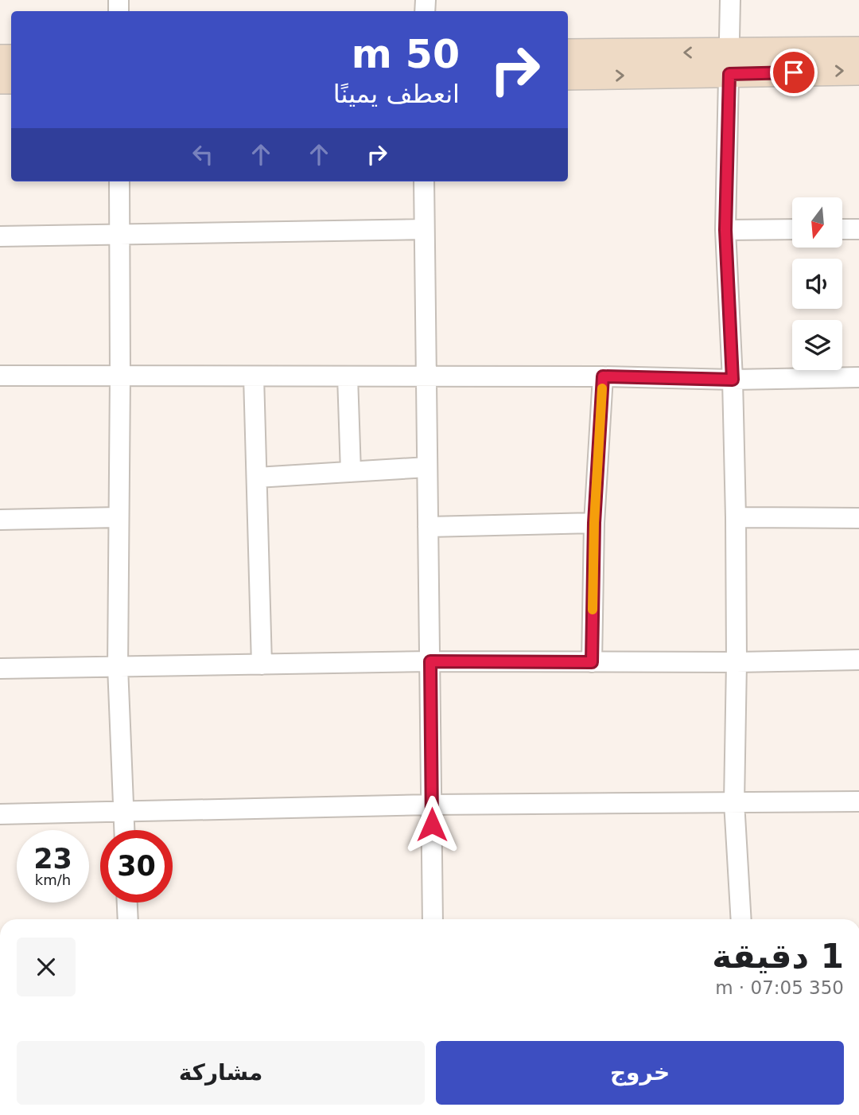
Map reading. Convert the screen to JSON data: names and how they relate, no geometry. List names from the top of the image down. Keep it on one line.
{"north":"bottom","page":{"turn":["50 m","انعطف يمينًا"],"speed":"23 km/h","limit":"30","heading":["1 دقيقة","350 m · 07:05"],"buttons":["خروج","مشاركة"]}}
